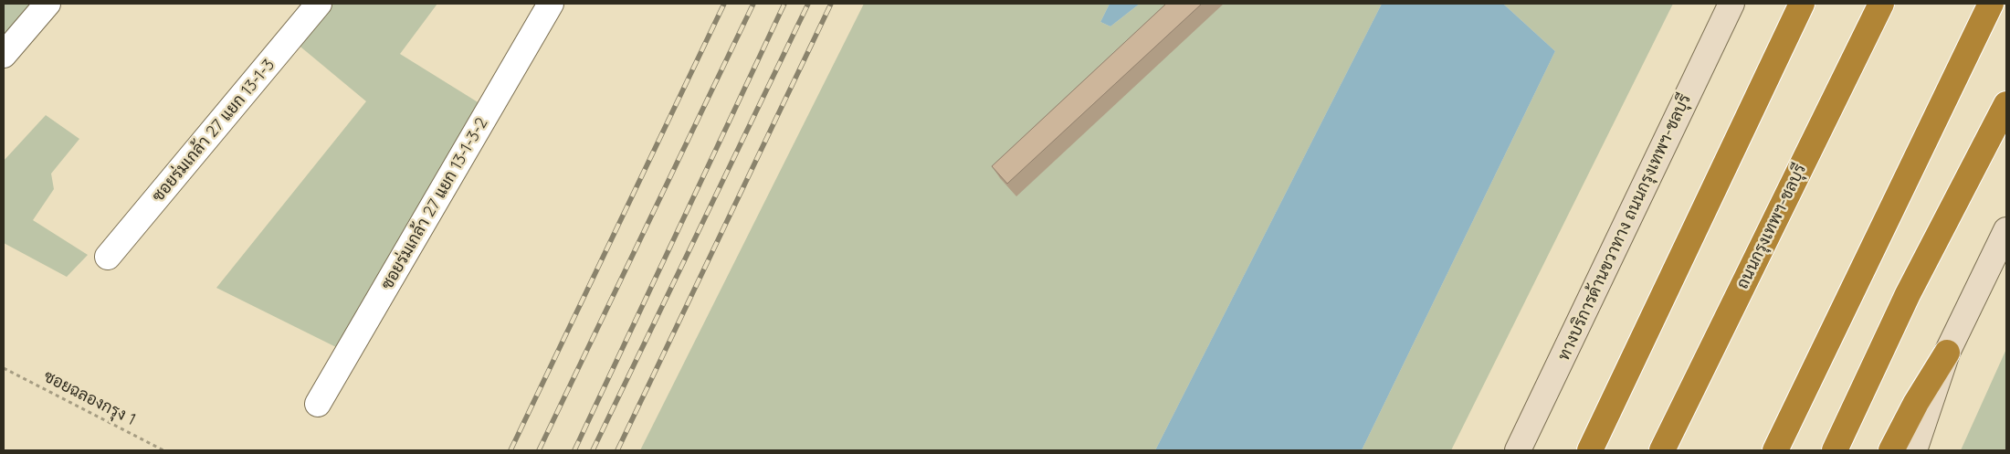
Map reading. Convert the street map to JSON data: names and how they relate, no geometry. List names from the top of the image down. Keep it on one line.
{"streets":{"highway":["ถนนกรุงเทพฯ-ชลบุรี"],"main road":["ทางบริการด้านขวาทาง ถนนกรุงเทพฯ-ชลบุรี"],"street":["ซอยร่มเกล้า 27 แยก 13-1-3","ซอยร่มเกล้า 27 แยก 13-1-3-2"],"path":["ซอยฉลองกรุง 1"]}}
